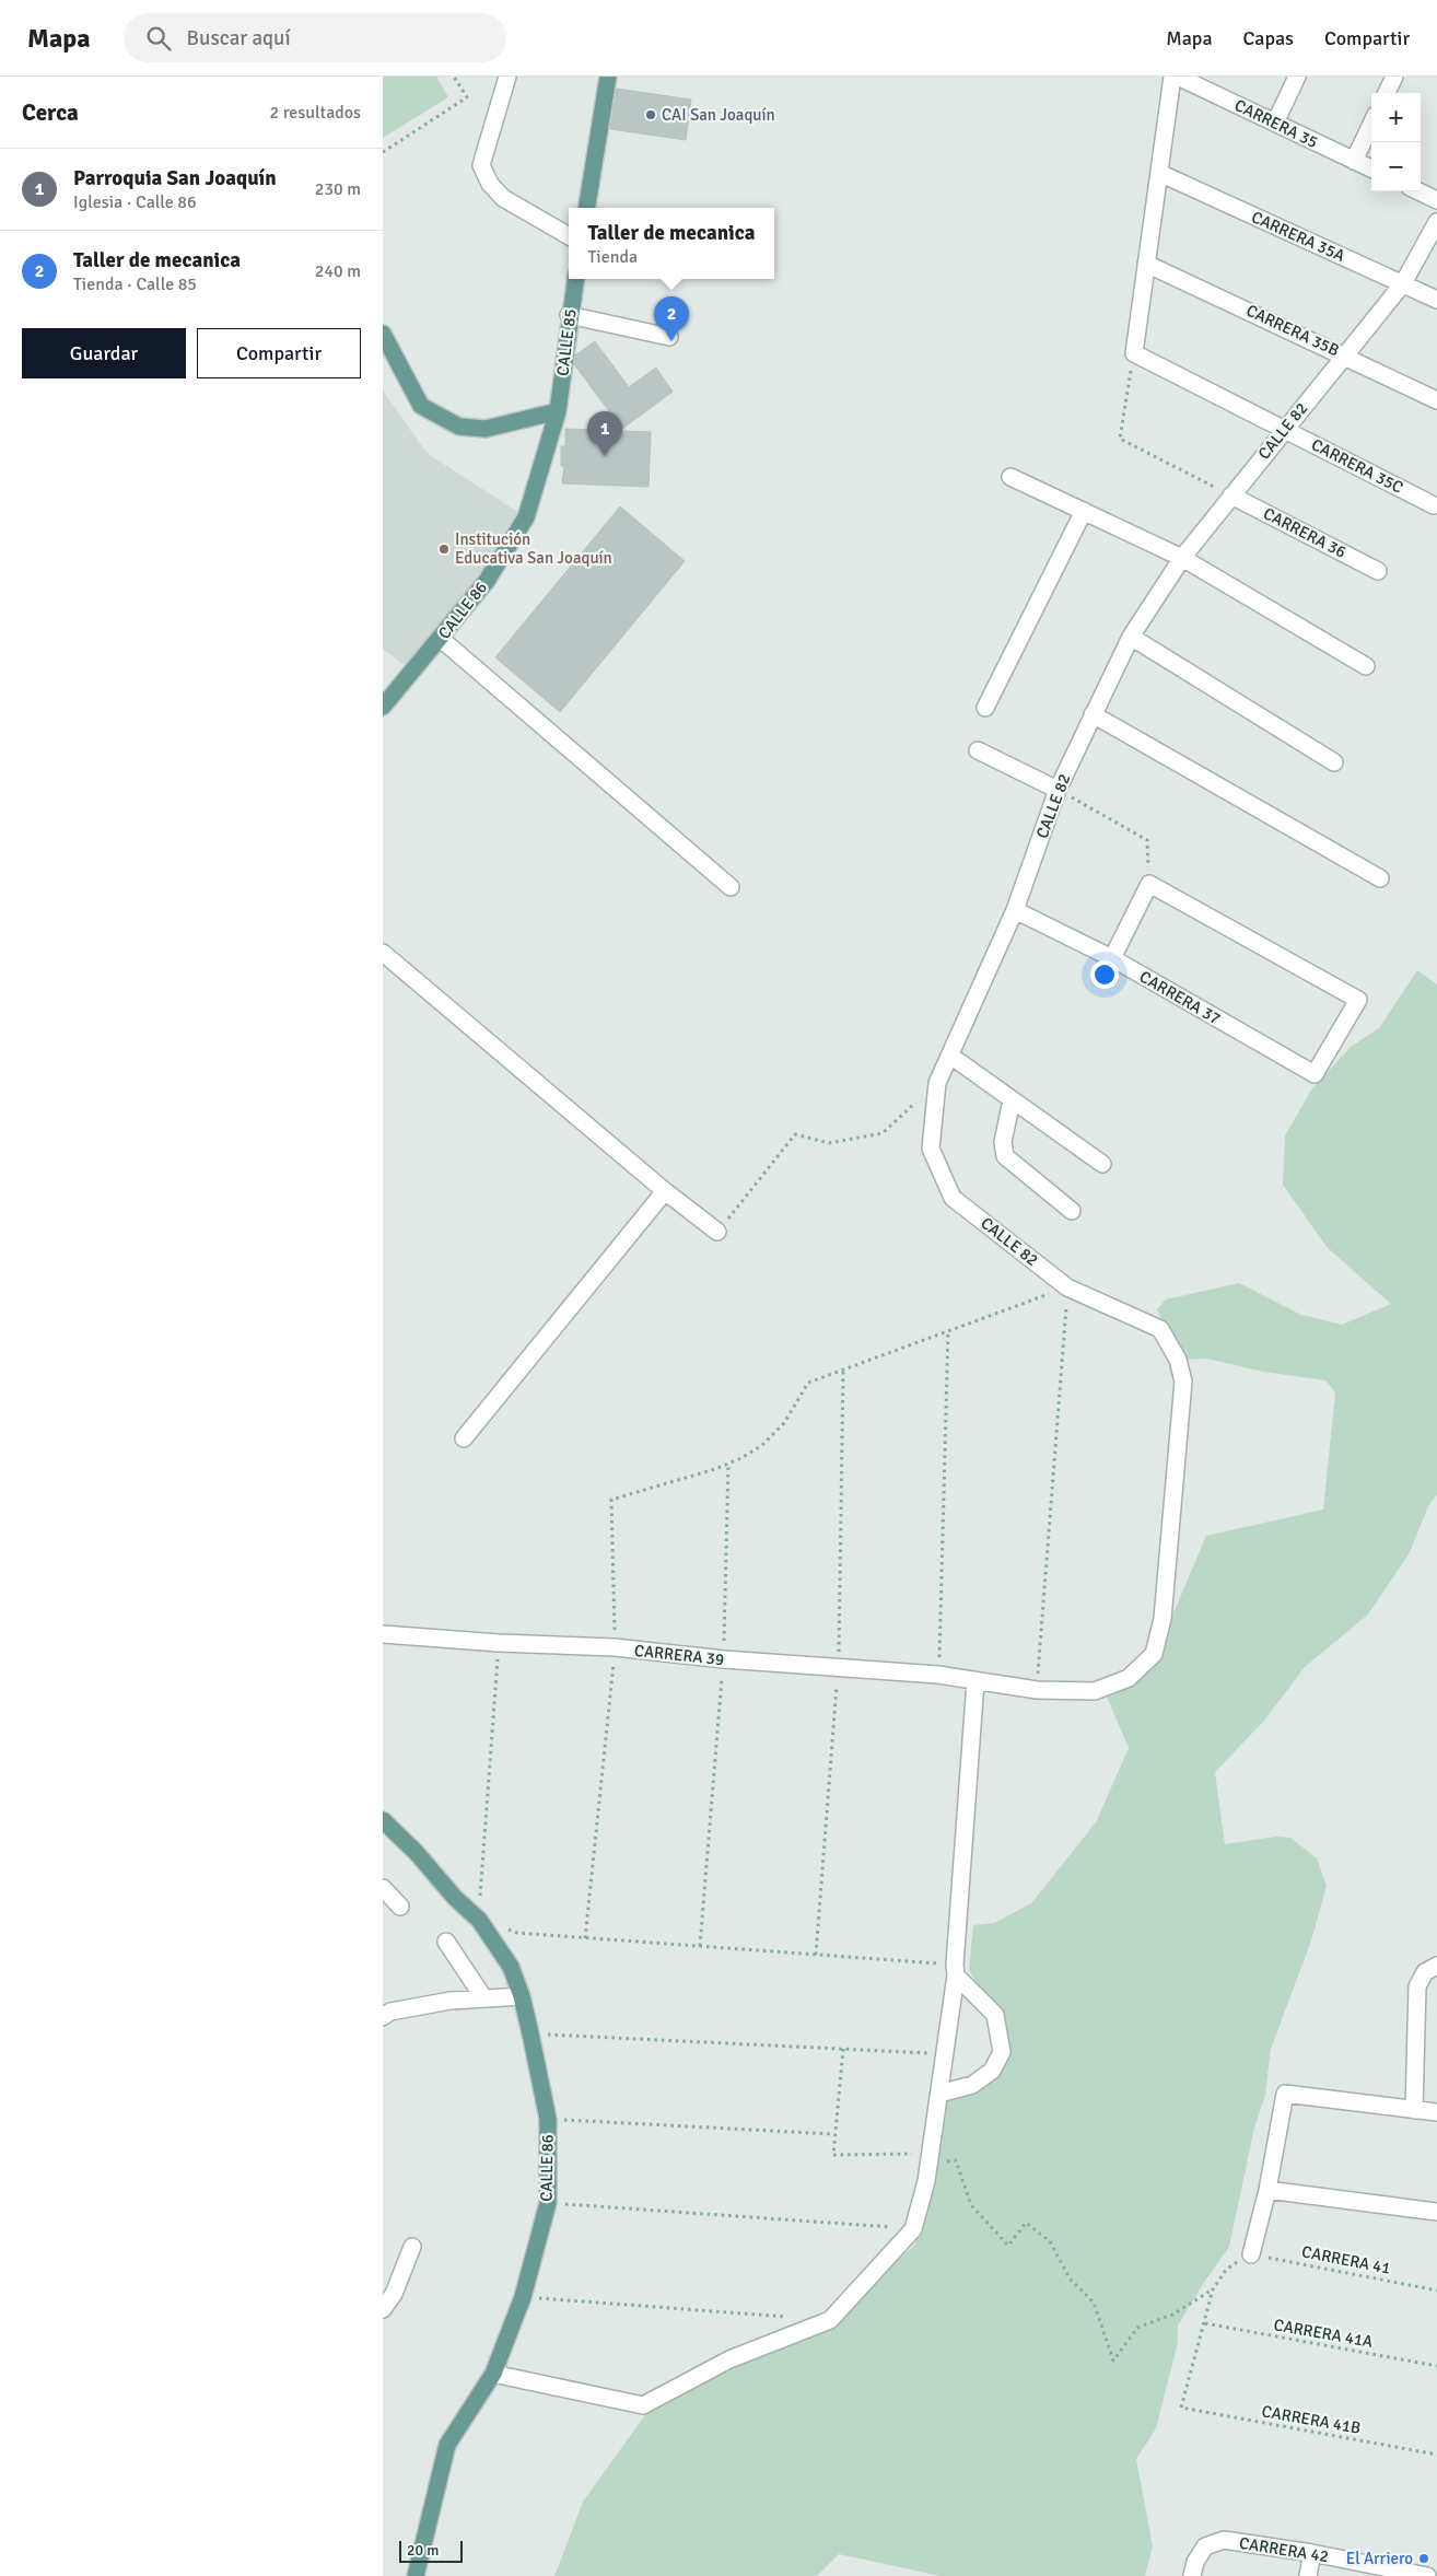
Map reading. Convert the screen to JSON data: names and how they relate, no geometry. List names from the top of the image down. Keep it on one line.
{"streets":{"main road":["CALLE 85","CALLE 86"],"street":["CARRERA 35","CARRERA 35A","CARRERA 35B","CALLE 82","CARRERA 35C","CARRERA 36","CARRERA 37","CARRERA 39","CARRERA 42"],"path":["CARRERA 41","CARRERA 41A","CARRERA 41B"]},"crossings":[["CARRERA 35A","CALLE 82"],["CARRERA 35B","CALLE 82"],["CALLE 85","CALLE 86"],["CALLE 82","CARRERA 35C"],["CALLE 82","CARRERA 36"],["CALLE 82","CARRERA 37"],["CALLE 82","CARRERA 39"],["CARRERA 41A","CARRERA 41B"]],"places":["CAI San Joaquín","Institución Educativa San Joaquín","El Arriero"],"scale_bar":"20 m","page":{"header":"Mapa","search":"Buscar aquí","nav":["Mapa","Capas","Compartir"],"heading":["Cerca","2 resultados"],"map_buttons":["+","−"],"list":[{"mark":"1","name":"Parroquia San Joaquín","note":"Iglesia · Calle 86","value":"230 m"},{"mark":"2","name":"Taller de mecanica","note":"Tienda · Calle 85","value":"240 m"}],"popup":["Taller de mecanica","Tienda"],"pins":["2","1"],"buttons":["Guardar","Compartir"],"scale":"20 m"}}
